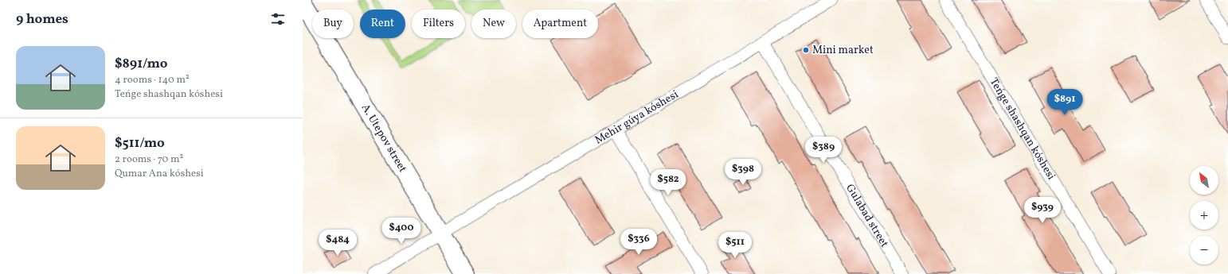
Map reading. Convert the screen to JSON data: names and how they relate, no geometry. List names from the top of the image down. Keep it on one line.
{"streets":{"main road":["A. Utepov street"],"street":["Mehir gúyа kóshesi","Teńge shashqan kóshesi","Gulabad street"]},"crossings":[["Mehir gúyа kóshesi","A. Utepov street"],["Mehir gúyа kóshesi","Gulabad street"]],"places":["Mini market"],"north":"top left","page":{"heading":"9 homes","chip":["Buy","Rent","Filters","New","Apartment"],"list":[{"name":"$891/mo","note":"4 rooms · 140 m² · Teńge shashqan kóshesi"},{"name":"$511/mo","note":"2 rooms · 70 m² · Qumar Ana kóshesi"}],"price":["$891","$389","$398","$582","$939","$400","$336","$484","$511"],"map_buttons":["+","−"]}}
